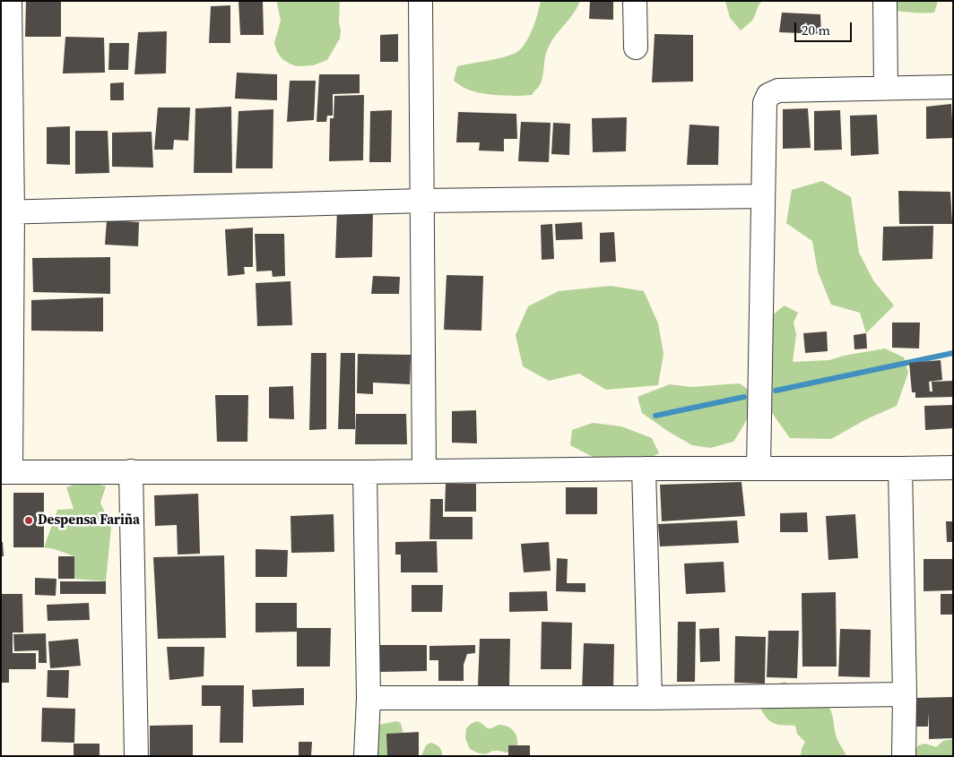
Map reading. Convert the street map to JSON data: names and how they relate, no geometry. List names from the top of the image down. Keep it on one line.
{"places":["Despensa Fariña"],"scale_bar":"20 m"}
